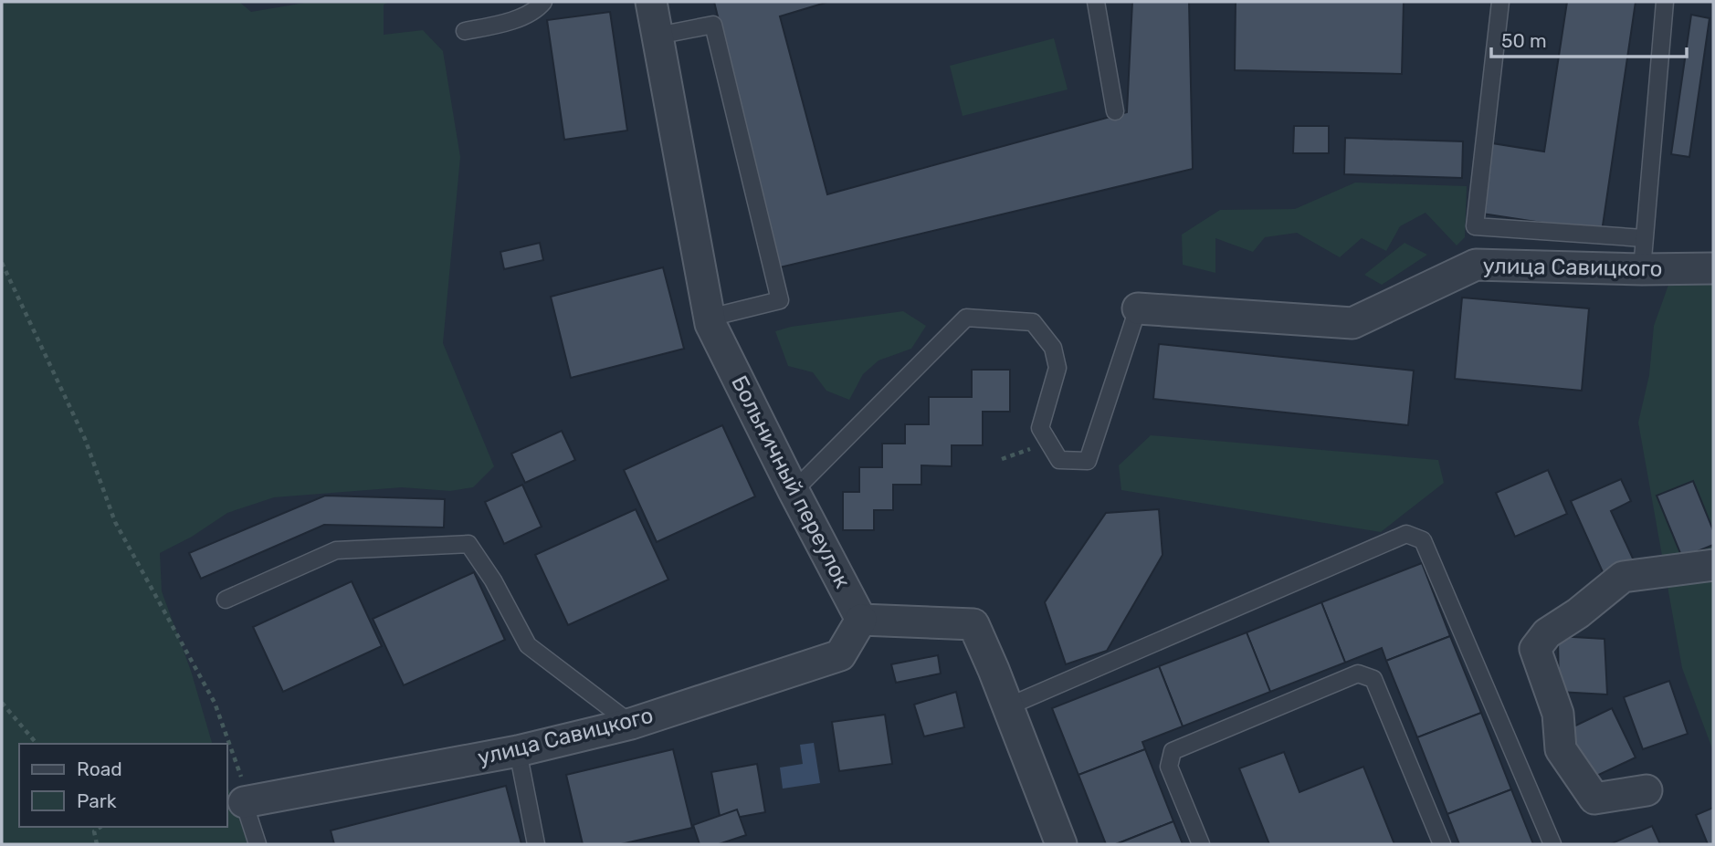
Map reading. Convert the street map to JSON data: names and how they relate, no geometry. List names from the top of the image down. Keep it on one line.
{"streets":{"street":["улица Савицкого","Больничный переулок"]},"crossings":[["улица Савицкого","Больничный переулок"]],"legend":["Road","Park"],"scale_bar":"50 m"}
